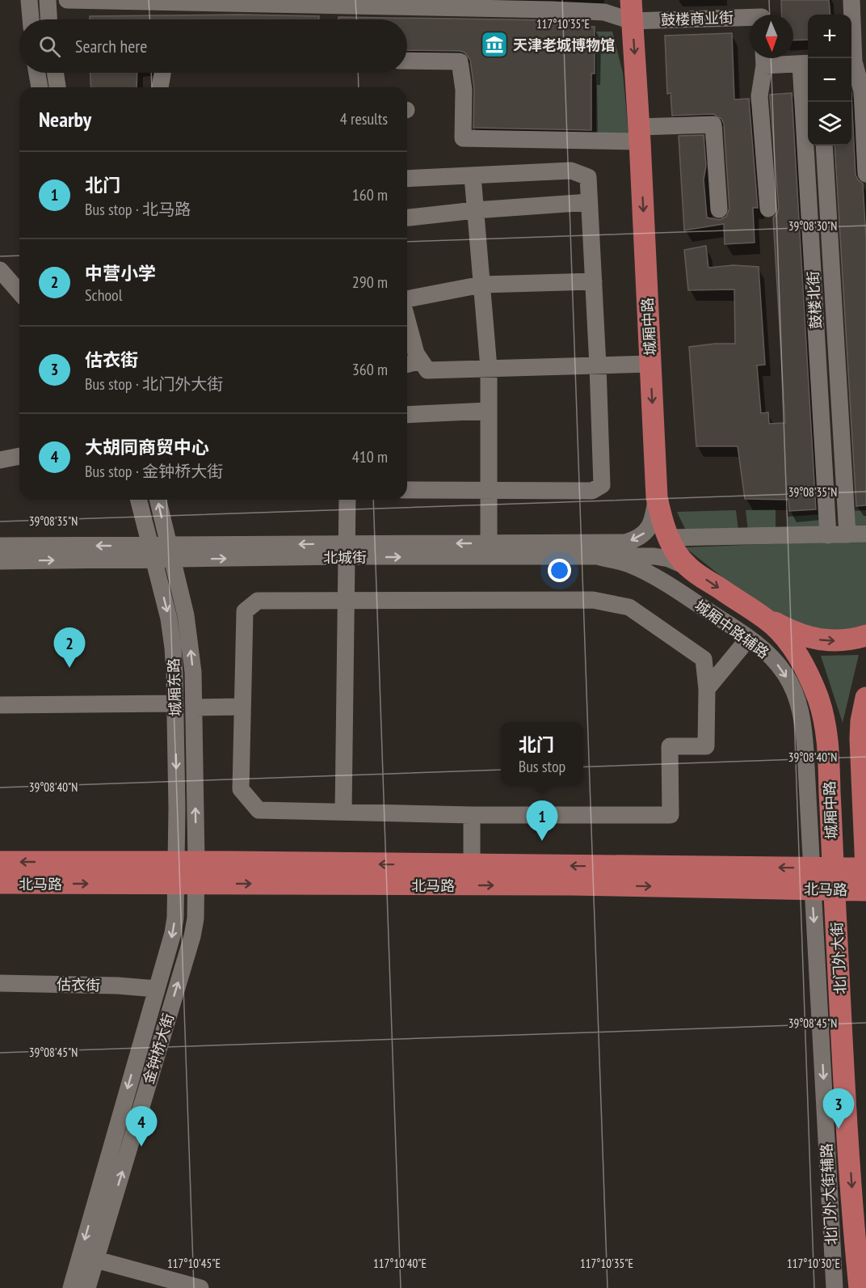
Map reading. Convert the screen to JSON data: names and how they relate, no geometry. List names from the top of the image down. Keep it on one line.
{"streets":{"main road":["城厢中路","北马路","北门外大街"],"street":["鼓楼商业街","鼓楼北街","北城街","城厢中路辅路","城厢东路","估衣街","金钟桥大街","北门外大街辅路"]},"crossings":[["鼓楼商业街","城厢中路"],["城厢中路","北城街"],["城厢中路","北马路"],["城厢中路","北门外大街"],["北城街","城厢中路辅路"],["北城街","城厢东路"],["城厢中路辅路","北马路"],["城厢中路辅路","北门外大街辅路"],["城厢东路","北马路"],["城厢东路","金钟桥大街"],["北马路","北门外大街"],["北马路","金钟桥大街"],["北马路","北门外大街辅路"],["估衣街","金钟桥大街"]],"one_way":["城厢中路辅路","北门外大街","北门外大街辅路"],"places":{"museum":["天津老城博物馆"]},"north":"bottom","page":{"map_buttons":["+","−"],"search":"Search here","heading":["Nearby","4 results"],"list":[{"mark":"1","name":"北门","note":"Bus stop · 北马路","value":"160 m"},{"mark":"2","name":"中营小学","note":"School","value":"290 m"},{"mark":"3","name":"估衣街","note":"Bus stop · 北门外大街","value":"360 m"},{"mark":"4","name":"大胡同商贸中心","note":"Bus stop · 金钟桥大街","value":"410 m"}],"pins":["2","1","3","4"],"popup":["北门","Bus stop"]},"coordinates":["117°10'35\"E","39°08'30\"N","39°08'35\"N","39°08'40\"N","39°08'45\"N","117°10'45\"E","117°10'40\"E","117°10'30\"E"]}
